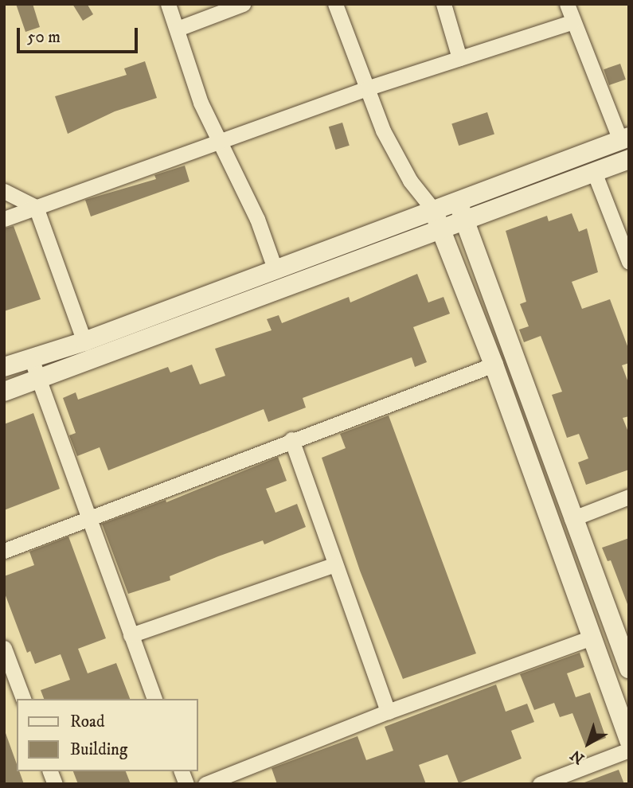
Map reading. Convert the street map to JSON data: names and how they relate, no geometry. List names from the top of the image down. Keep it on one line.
{"legend":["Road","Building"],"scale_bar":"50 m","north":"bottom left"}
